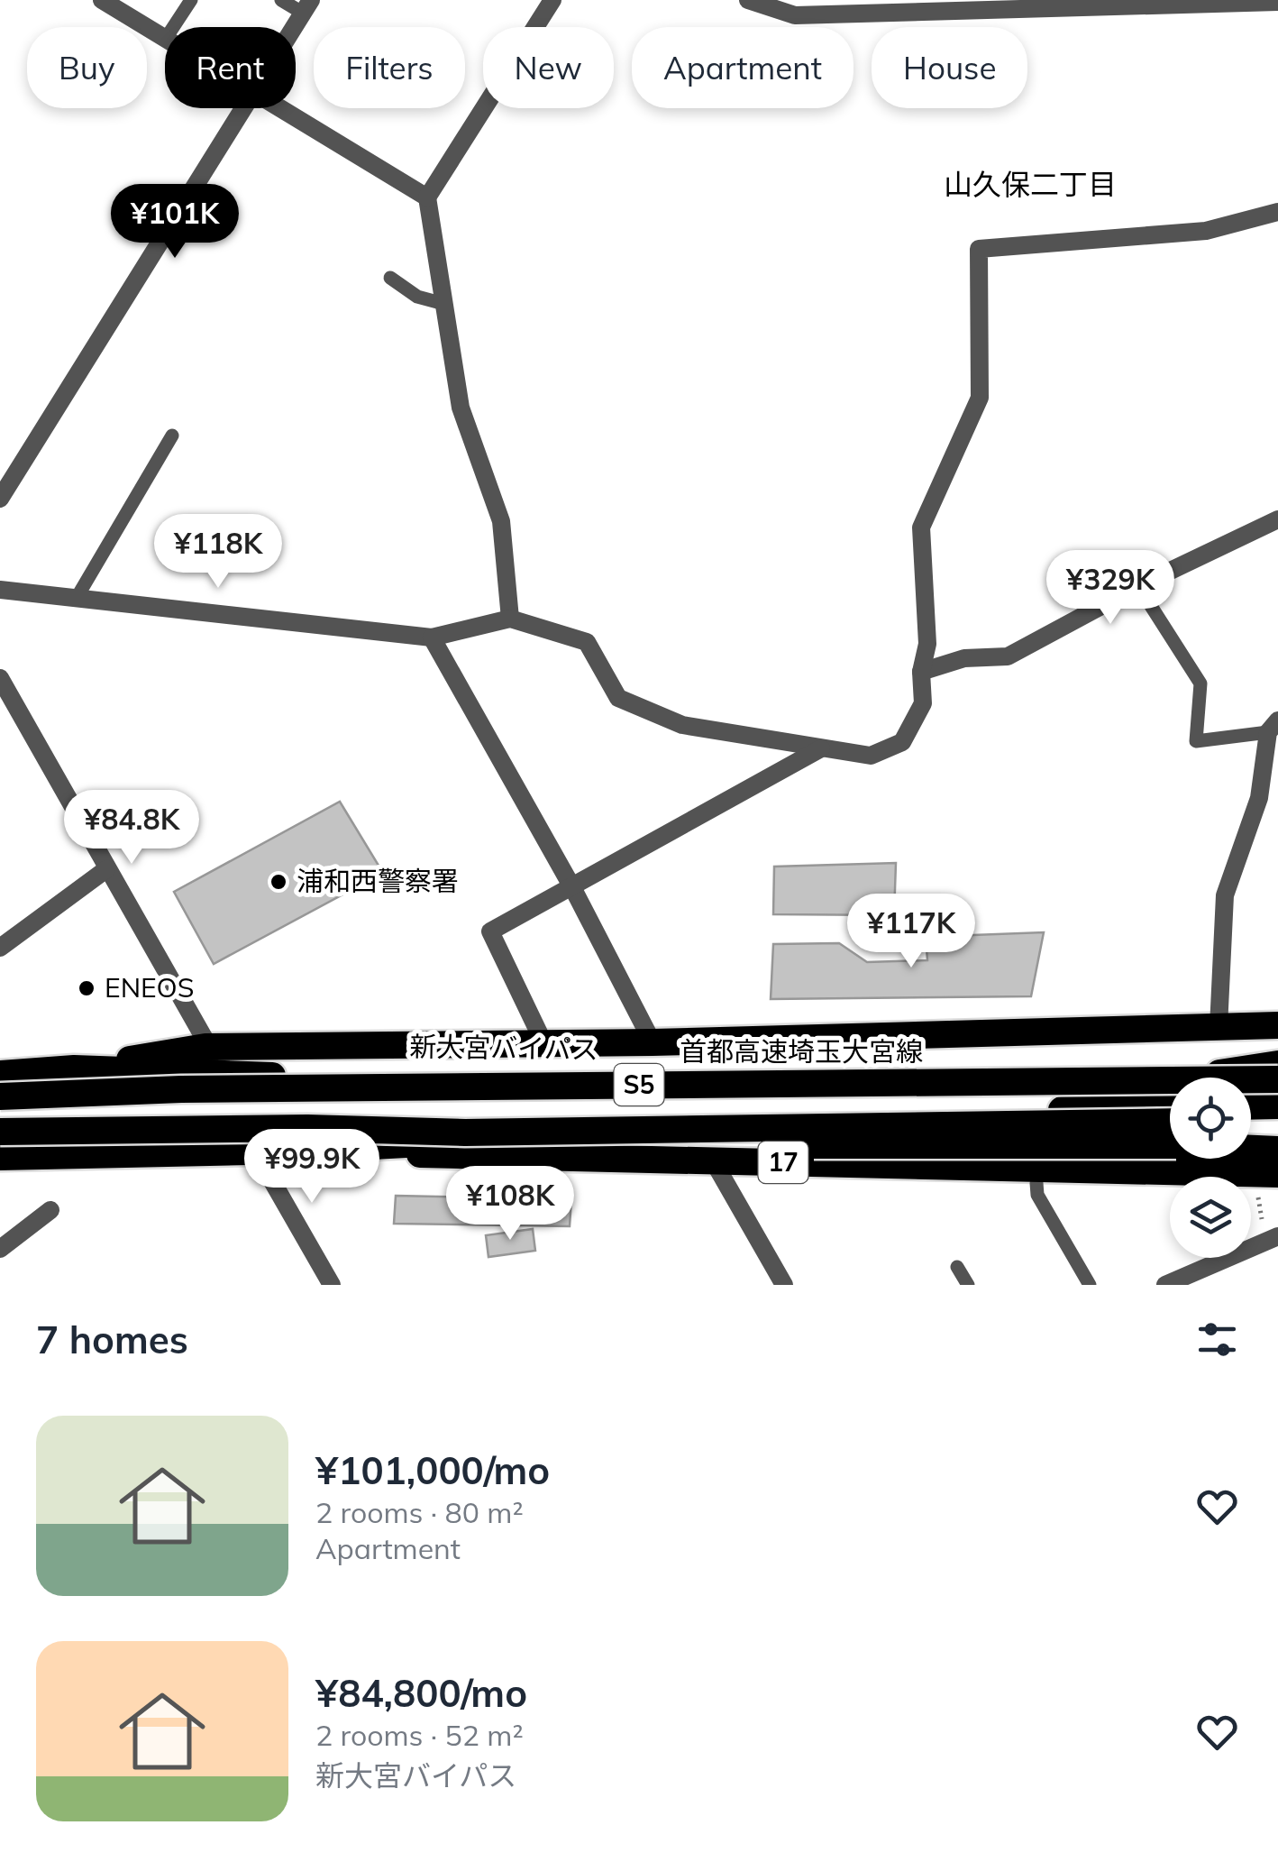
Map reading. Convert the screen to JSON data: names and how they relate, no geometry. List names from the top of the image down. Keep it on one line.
{"streets":{"highway":["新大宮バイパス","首都高速埼玉大宮線","S5","17"]},"districts":["山久保二丁目"],"places":["浦和西警察署","ENEOS"],"page":{"chip":["Buy","Rent","Filters","New","Apartment","House"],"price":["¥101K","¥118K","¥329K","¥84.8K","¥117K","¥99.9K","¥108K"],"heading":"7 homes","list":[{"name":"¥101,000/mo","note":"2 rooms · 80 m² · Apartment"},{"name":"¥84,800/mo","note":"2 rooms · 52 m² · 新大宮バイパス"}]}}
